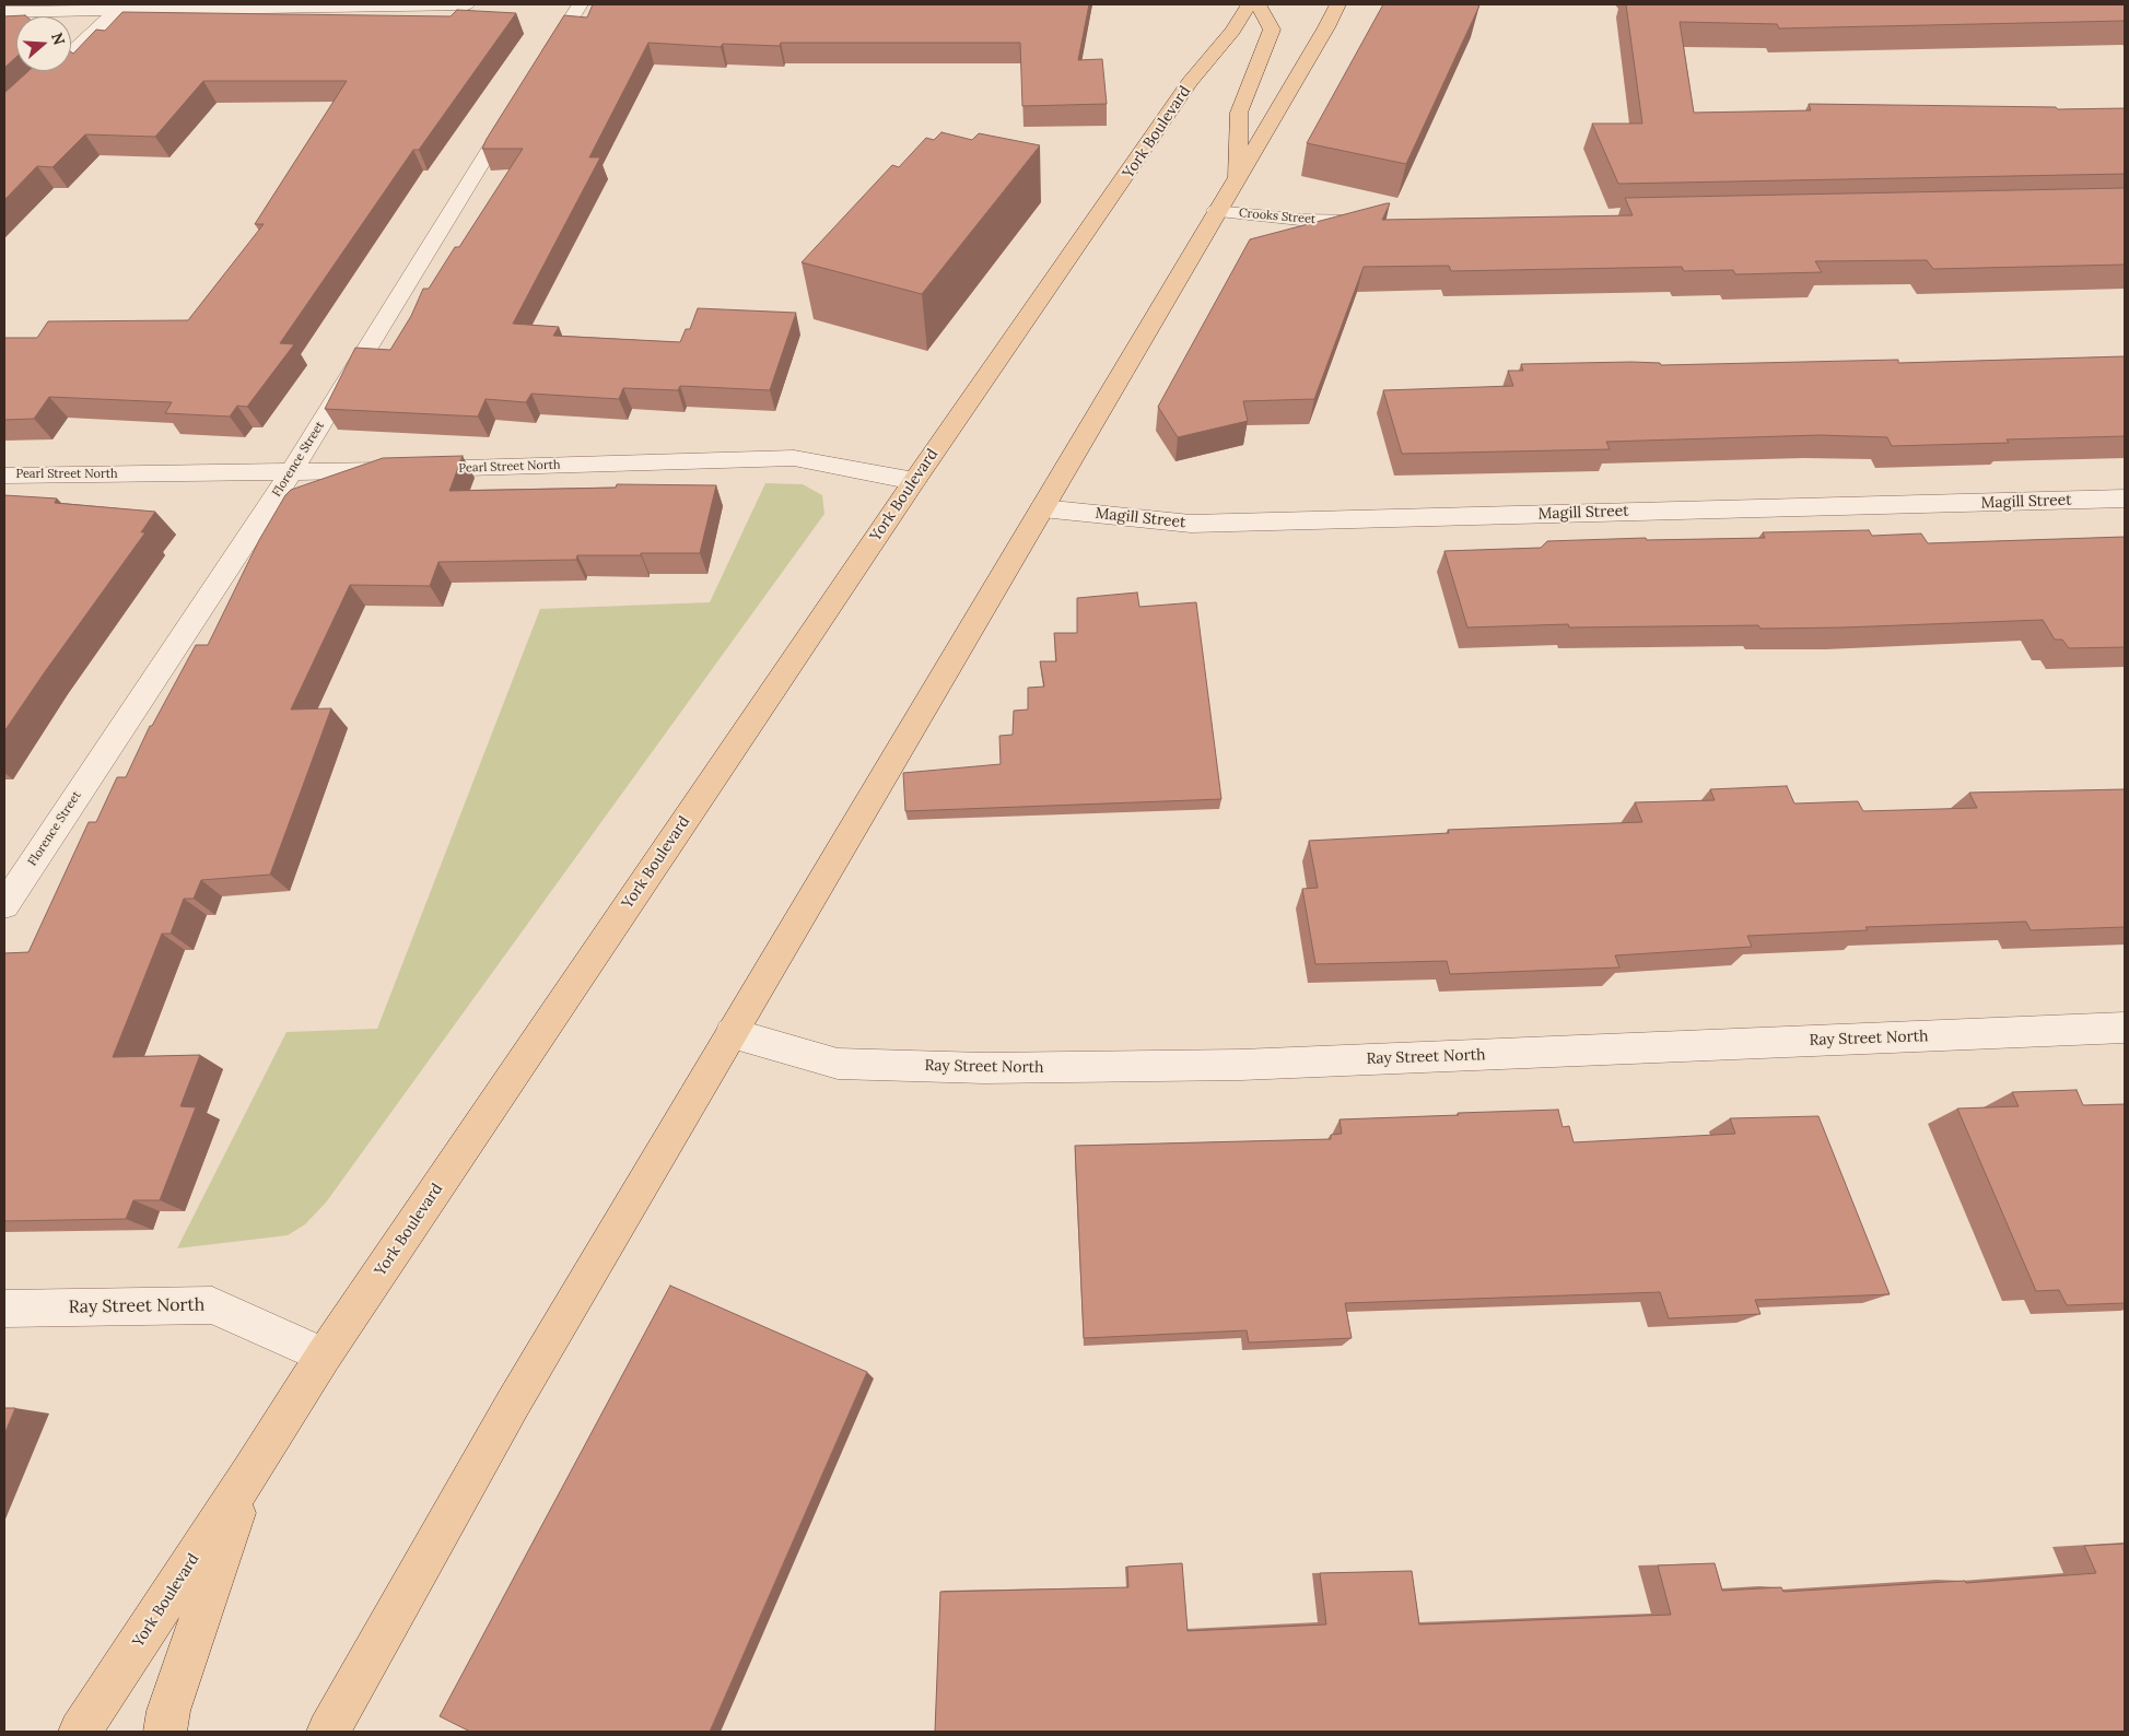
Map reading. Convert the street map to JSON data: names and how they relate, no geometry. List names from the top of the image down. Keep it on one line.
{"streets":{"main road":["York Boulevard"],"street":["Crooks Street","Florence Street","Pearl Street North","Magill Street","Ray Street North"]},"crossings":[["York Boulevard","Pearl Street North"],["York Boulevard","Ray Street North"],["Florence Street","Pearl Street North"]],"north":"right"}
